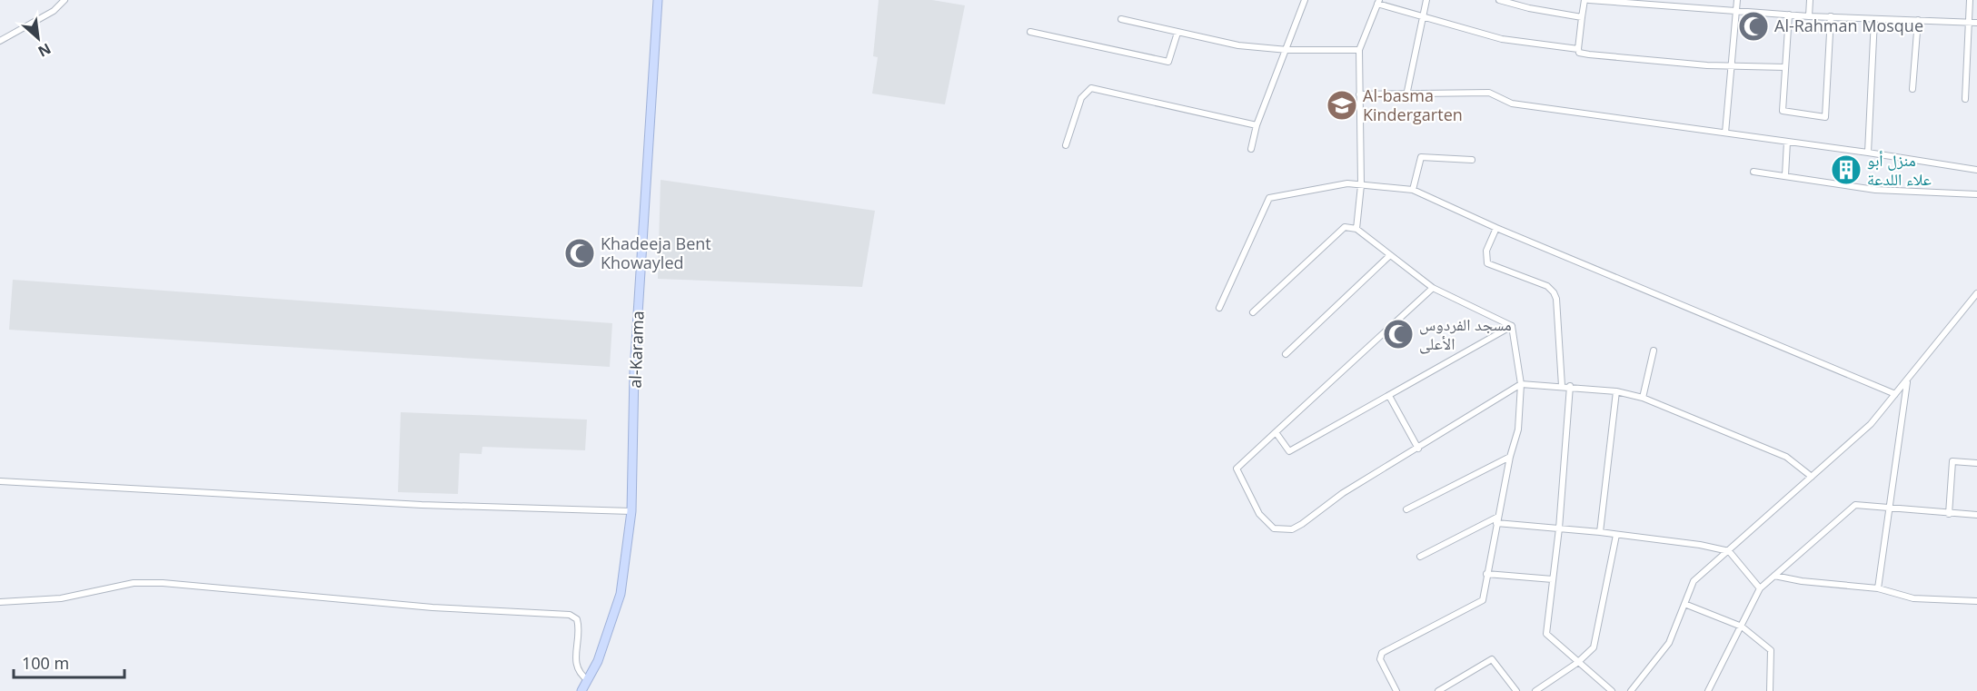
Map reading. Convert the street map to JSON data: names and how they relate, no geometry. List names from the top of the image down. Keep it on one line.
{"streets":{"main road":["al-Karama"]},"places":{"mosque":["Al-Rahman Mosque","Khadeeja Bent Khowayled","مسجد الفردوس الأعلى"],"school or university":["Al-basma Kindergarten"],"building":["منزل أبو علاء اللدعة"]},"scale_bar":"100 m","north":"bottom right"}
